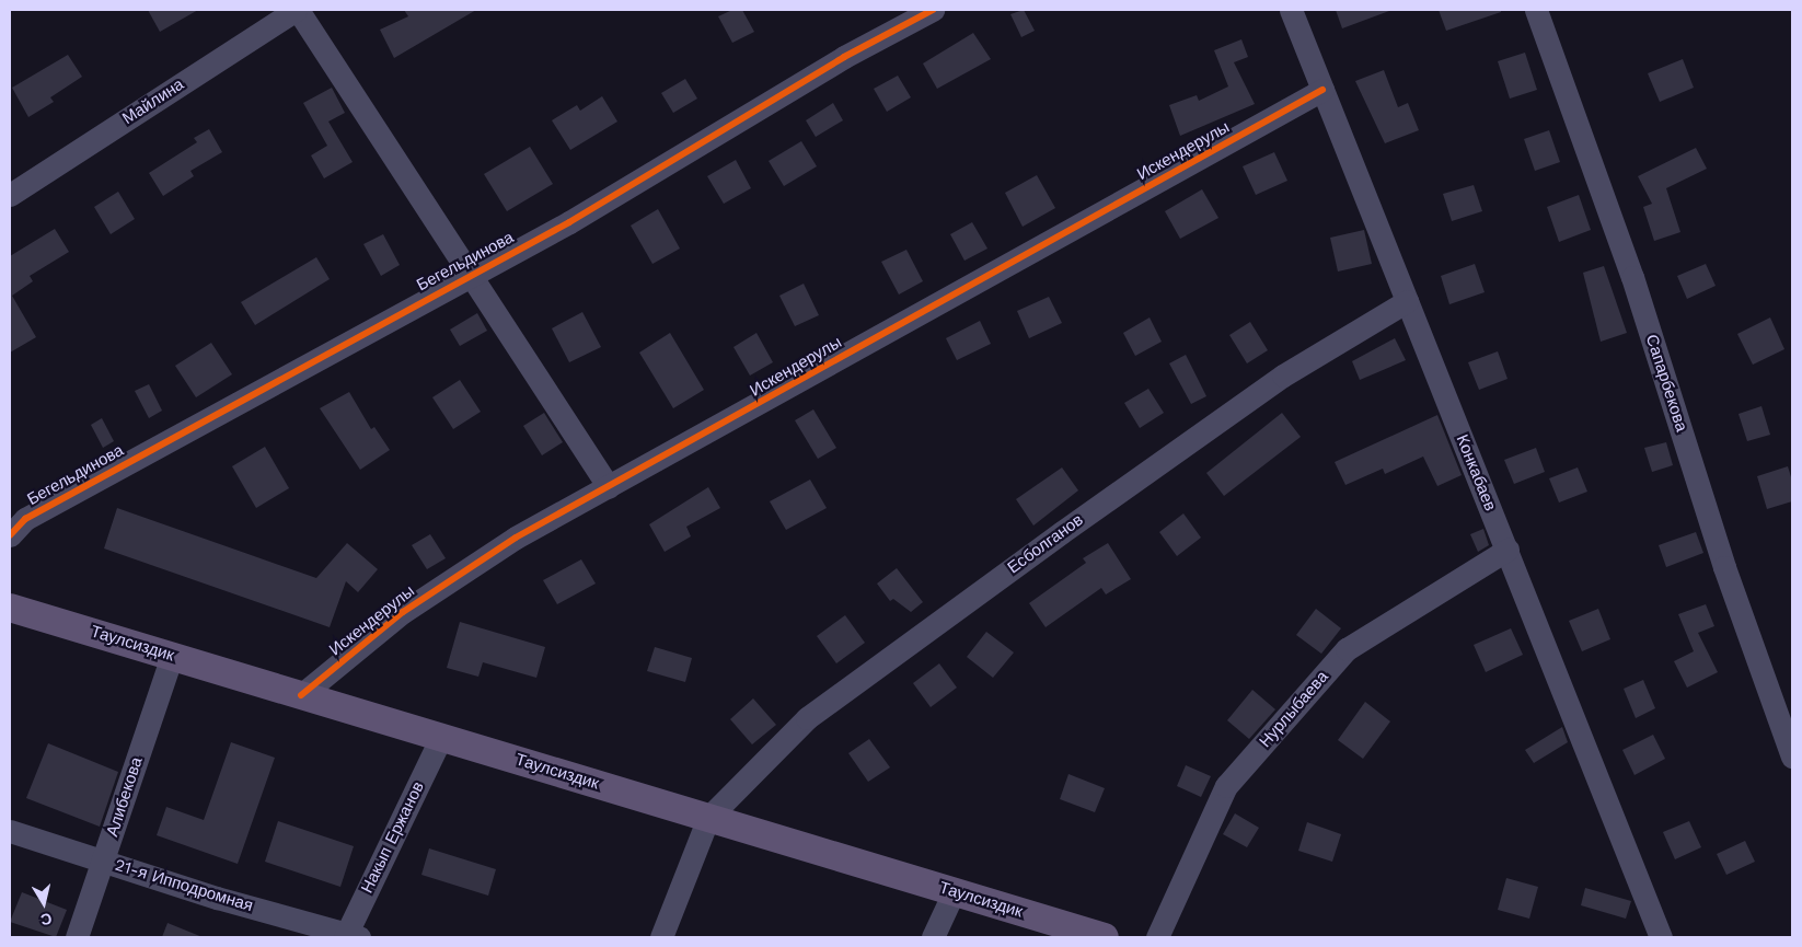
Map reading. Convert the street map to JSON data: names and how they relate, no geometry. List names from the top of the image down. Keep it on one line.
{"streets":{"main road":["Таулсиздик"],"street":["Майлина","Искендерулы","Бегельдинова","Сапарбекова","Конкабаев","Есболганов","Нурлыбаева","Алибекова","Накып Ержанов","21-я Ипподромная"]},"crossings":[["Искендерулы","Конкабаев"],["Искендерулы","Таулсиздик"],["Конкабаев","Есболганов"],["Конкабаев","Нурлыбаева"],["Есболганов","Таулсиздик"],["Таулсиздик","Алибекова"],["Таулсиздик","Накып Ержанов"],["Алибекова","21-я Ипподромная"],["Накып Ержанов","21-я Ипподромная"]],"north":"bottom"}
